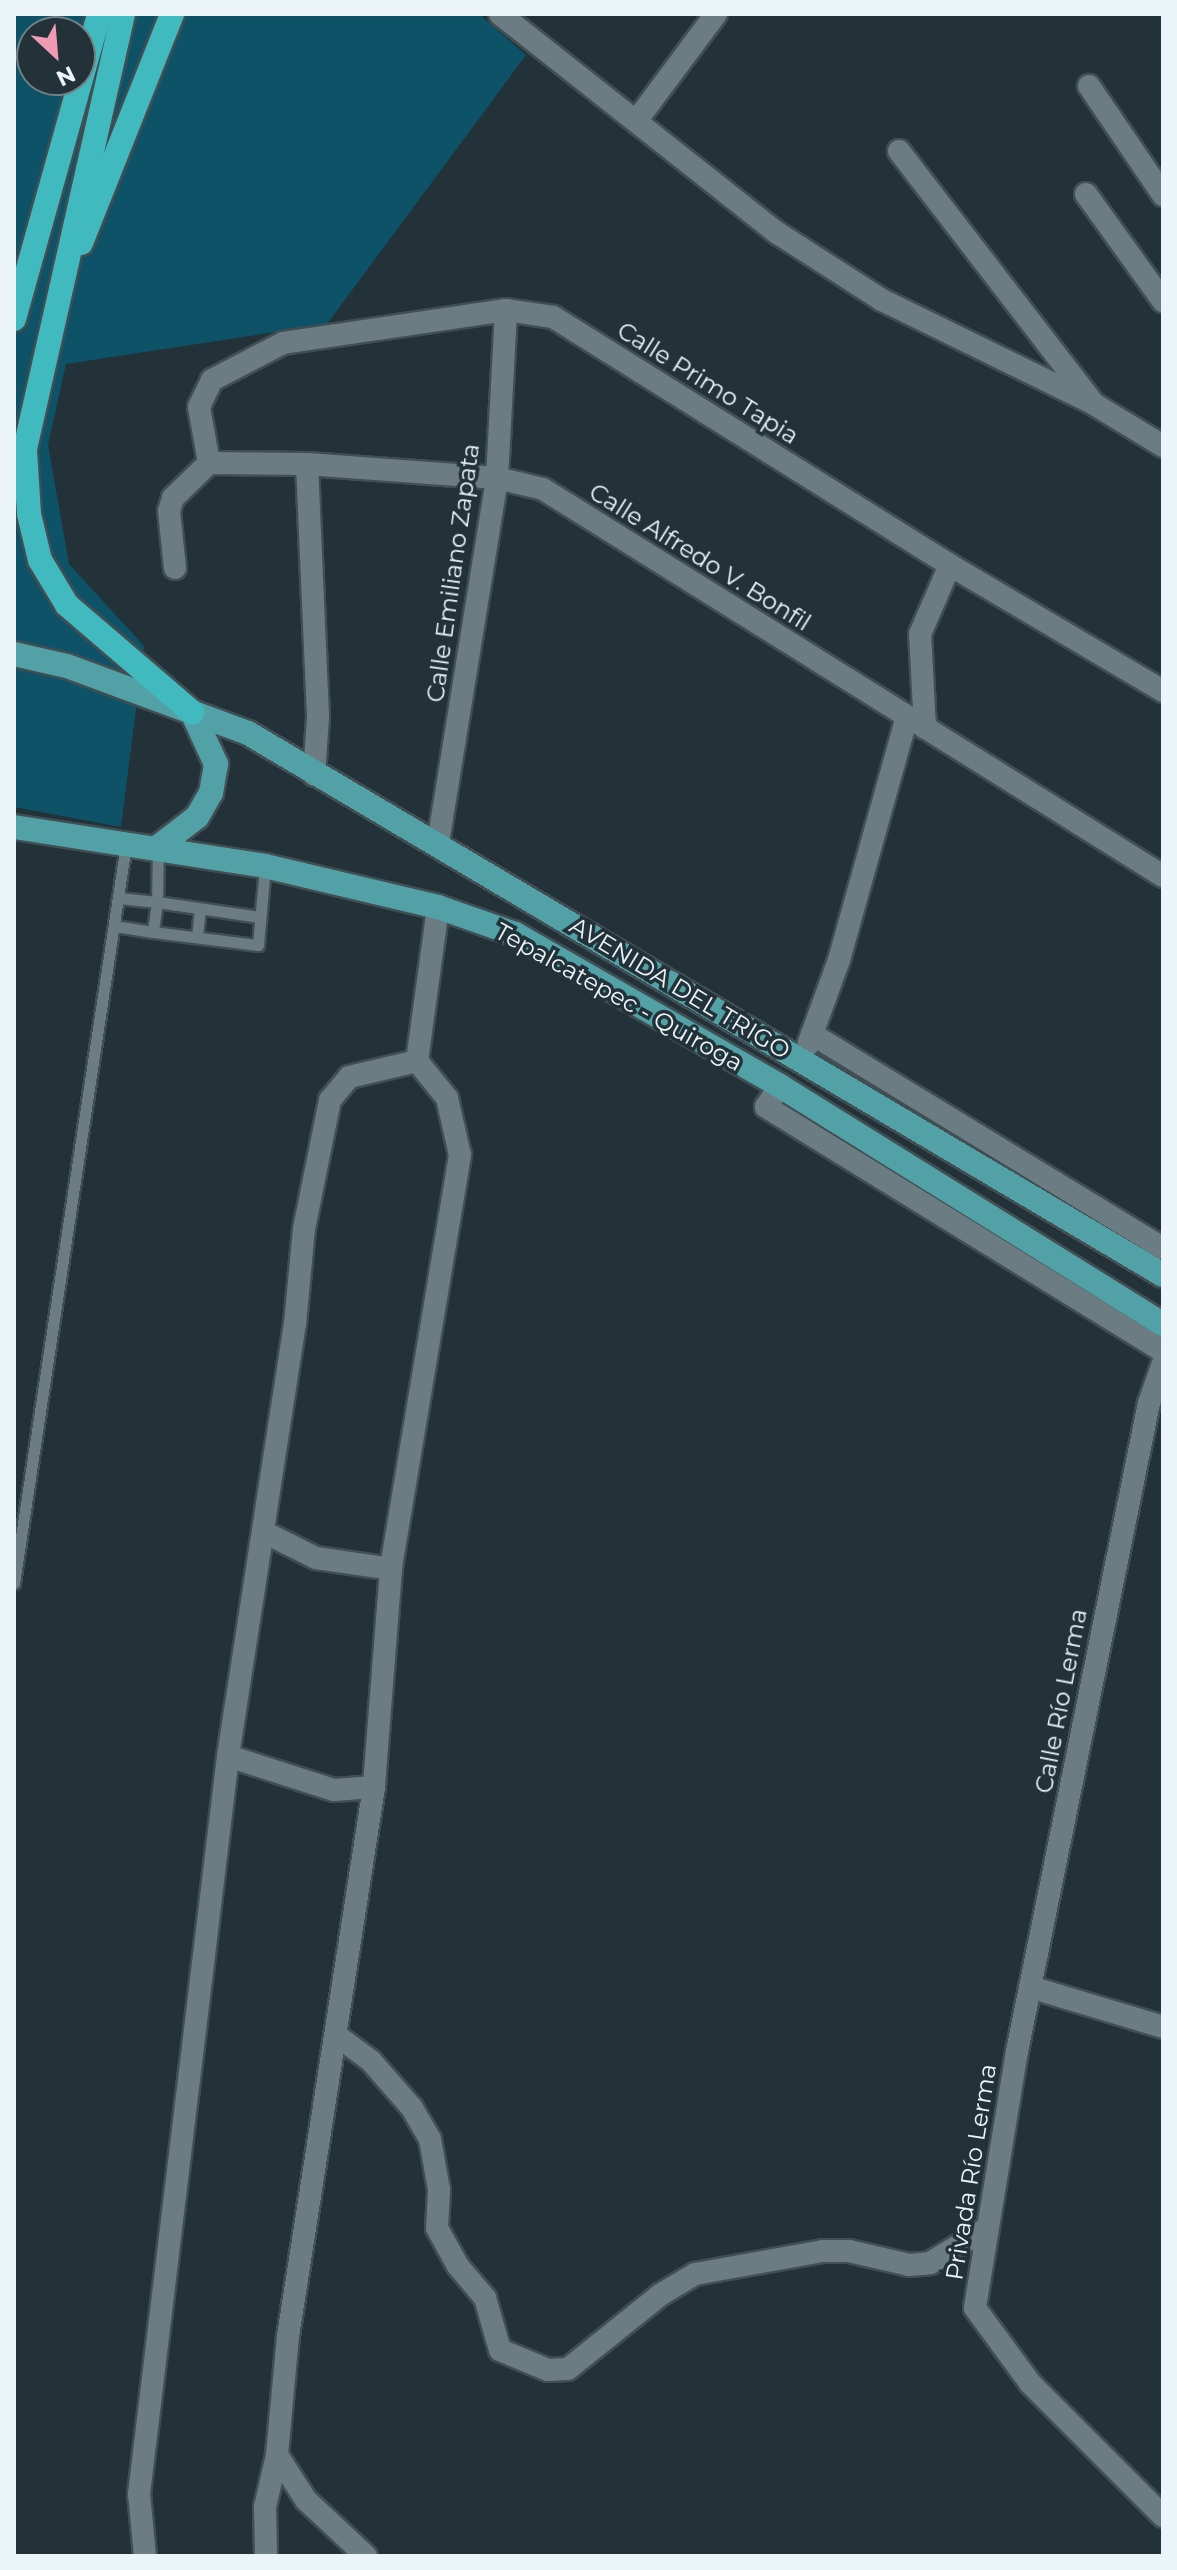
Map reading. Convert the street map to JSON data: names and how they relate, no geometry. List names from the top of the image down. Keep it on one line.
{"streets":{"main road":["AVENIDA DEL TRIGO","Tepalcatepec - Quiroga"],"street":["Calle Primo Tapia","Calle Alfredo V. Bonfil","Calle Emiliano Zapata","Calle Río Lerma","Privada Río Lerma"]},"crossings":[["Calle Primo Tapia","Calle Alfredo V. Bonfil"],["Calle Primo Tapia","Calle Emiliano Zapata"],["Calle Alfredo V. Bonfil","Calle Emiliano Zapata"],["Calle Emiliano Zapata","AVENIDA DEL TRIGO"],["Calle Río Lerma","Privada Río Lerma"]],"north":"bottom right"}
